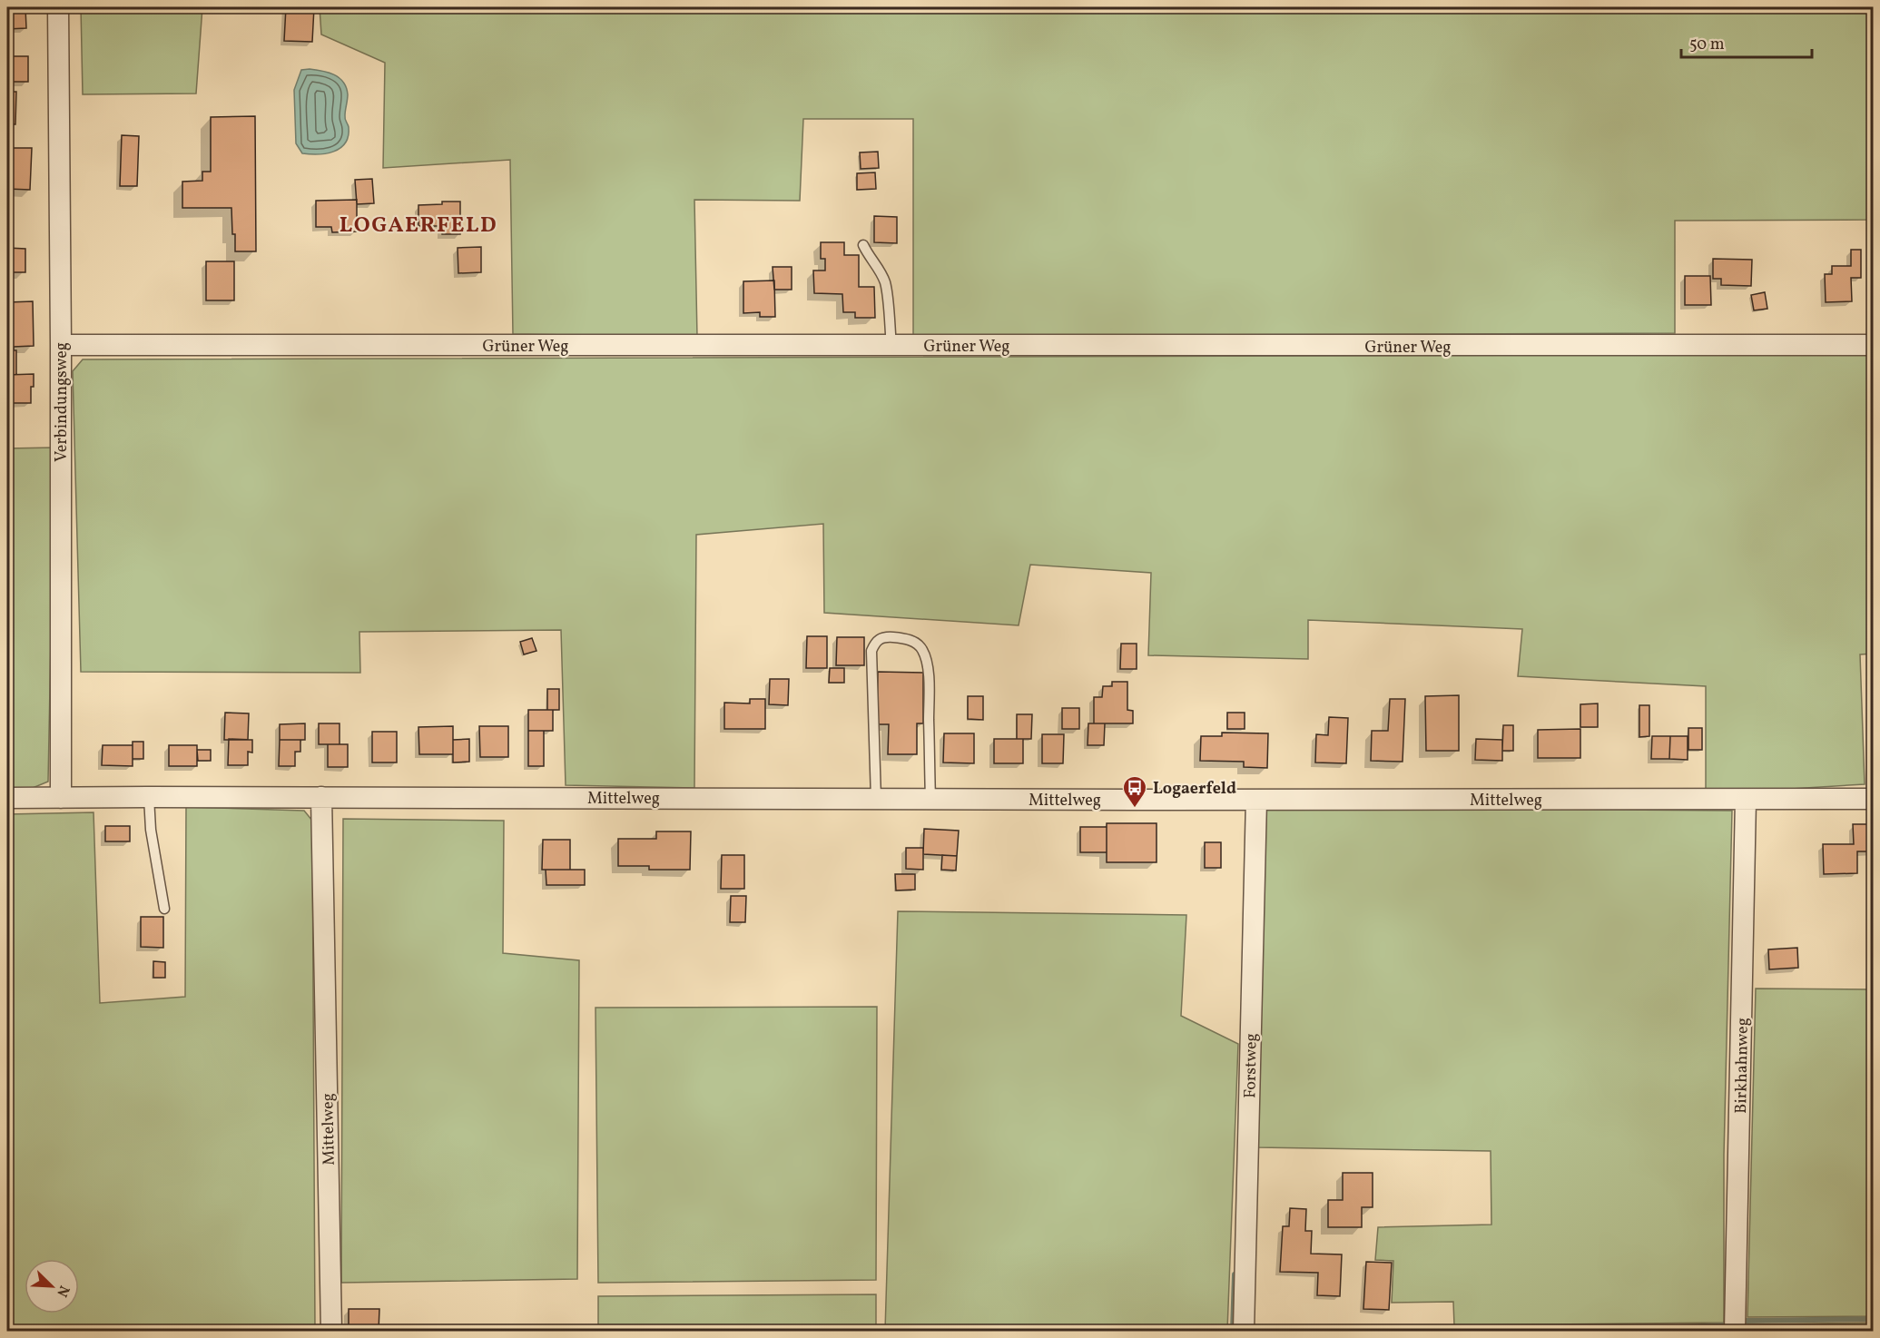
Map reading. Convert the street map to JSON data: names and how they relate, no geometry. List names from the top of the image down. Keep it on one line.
{"streets":{"street":["Grüner Weg","Verbindungsweg","Mittelweg","Forstweg","Birkhahnweg"]},"crossings":[["Grüner Weg","Verbindungsweg"],["Verbindungsweg","Mittelweg"],["Mittelweg","Forstweg"],["Mittelweg","Birkhahnweg"]],"districts":["LOGAERFELD"],"places":{"bus stop":["Logaerfeld"]},"scale_bar":"50 m","north":"bottom right"}
